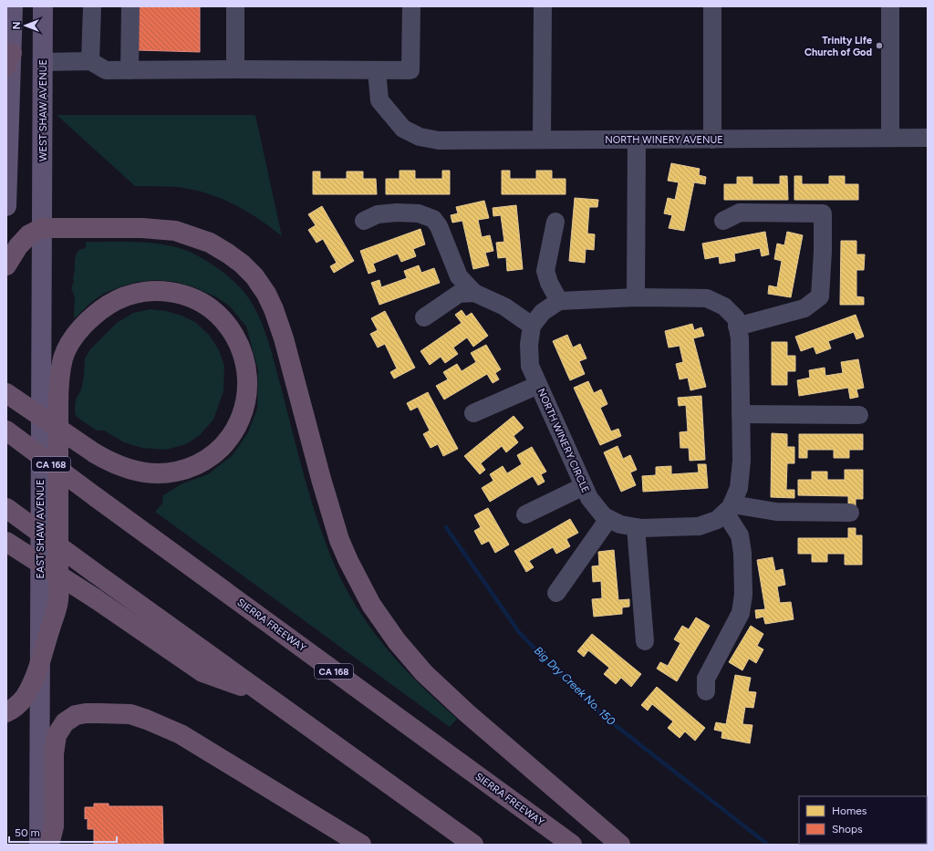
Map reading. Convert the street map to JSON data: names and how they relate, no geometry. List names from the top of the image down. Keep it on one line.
{"streets":{"highway":["CA 168","SIERRA FREEWAY"],"main road":["WEST SHAW AVENUE","EAST SHAW AVENUE"],"street":["NORTH WINERY AVENUE","NORTH WINERY CIRCLE"]},"crossings":[["WEST SHAW AVENUE","EAST SHAW AVENUE"]],"water":["Big Dry Creek No. 150"],"places":["Trinity Life Church of God"],"legend":["Homes","Shops"],"scale_bar":"50 m","north":"left"}
